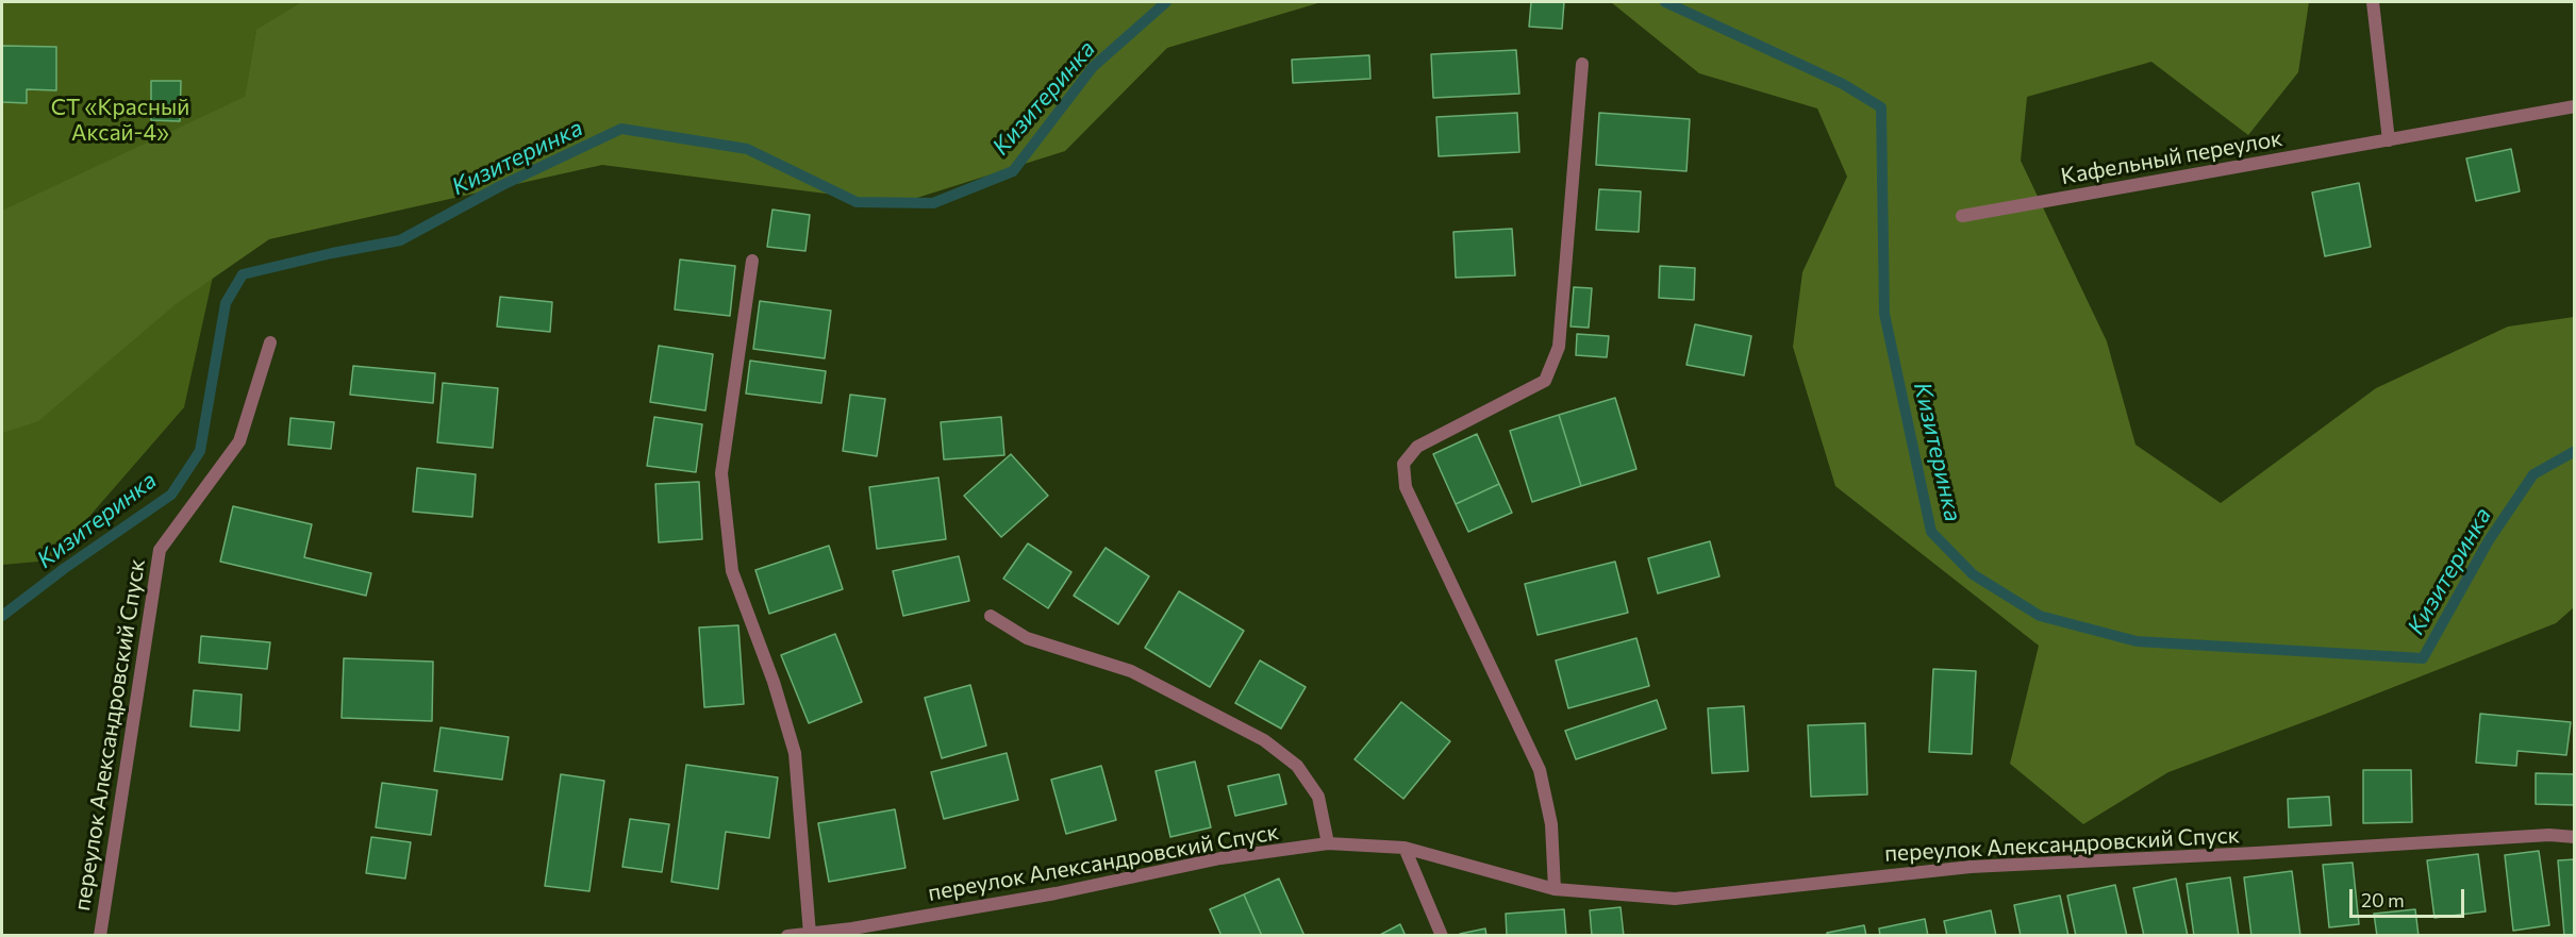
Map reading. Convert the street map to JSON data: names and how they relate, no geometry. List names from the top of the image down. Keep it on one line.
{"streets":{"street":["Кафельный переулок","переулок Александровский Спуск"]},"water":["Кизитеринка"],"parks":["СТ «Красный Аксай-4»"],"scale_bar":"20 m"}
